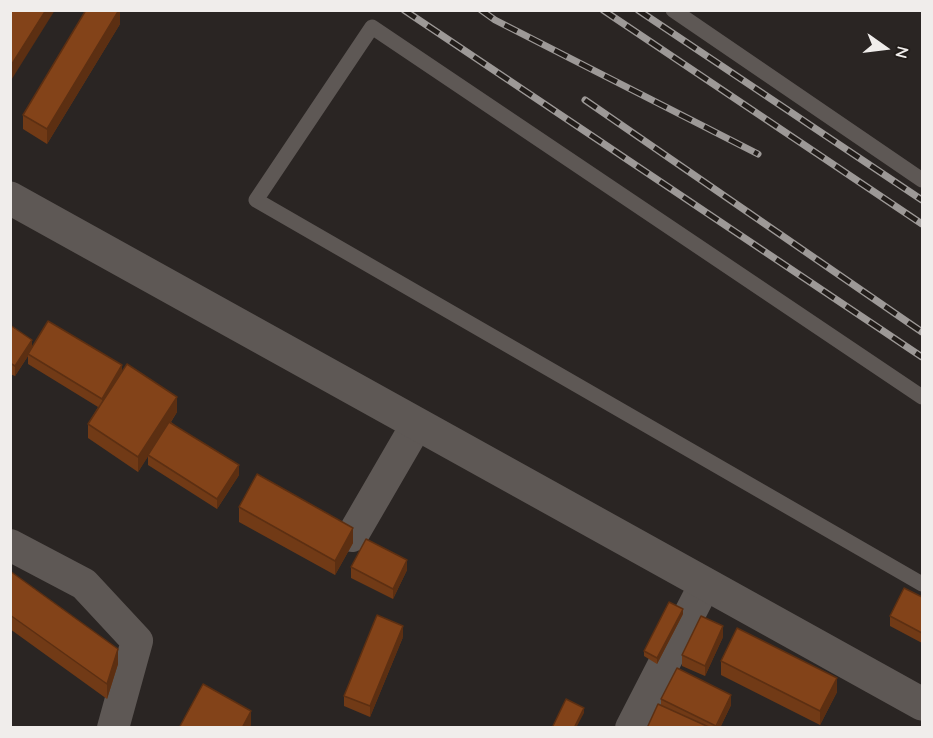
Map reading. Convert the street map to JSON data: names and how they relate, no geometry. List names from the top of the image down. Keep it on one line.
{"north":"right"}
